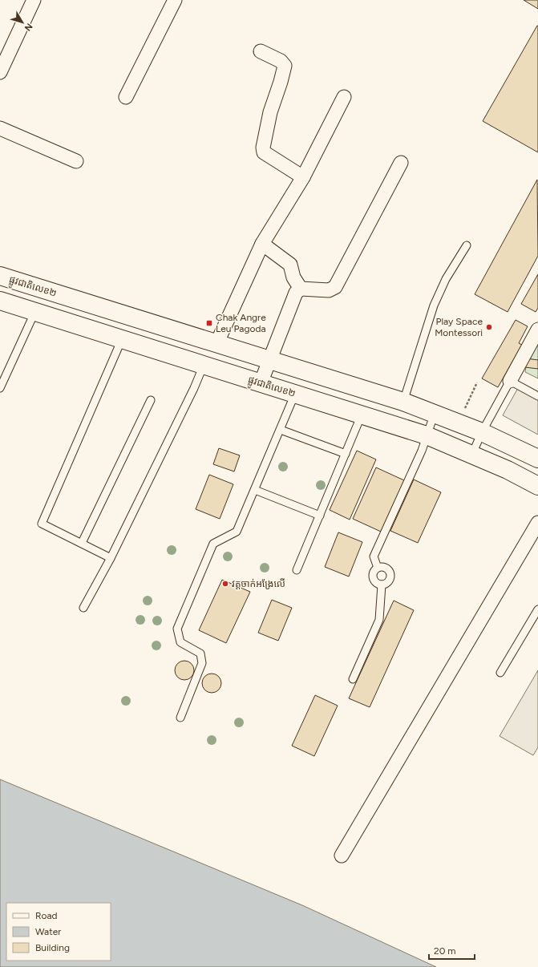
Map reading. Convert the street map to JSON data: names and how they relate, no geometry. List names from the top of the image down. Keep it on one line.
{"streets":{"main road":["ផ្លូវជាតិលេខ២"]},"places":{"transit":["Chak Angre Leu Pagoda"],"other":["Play Space Montessori","វត្តចាក់អង្រែលើ"]},"legend":["Road","Water","Building"],"scale_bar":"20 m","north":"bottom right"}
